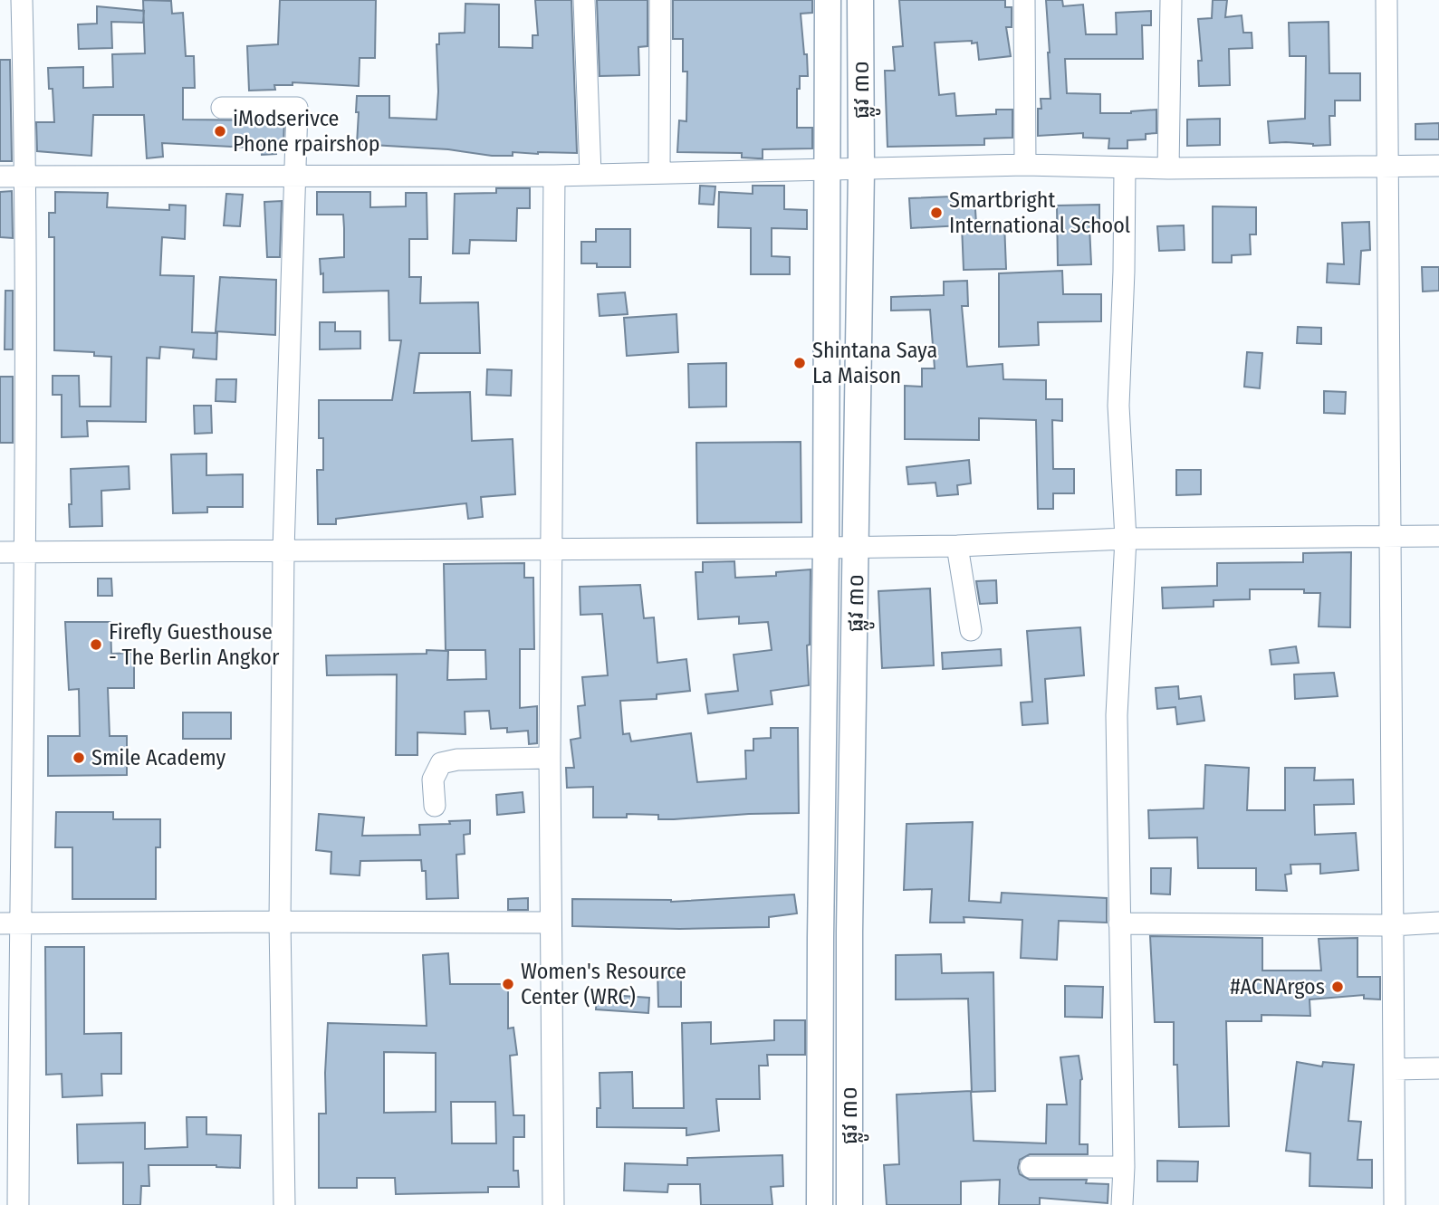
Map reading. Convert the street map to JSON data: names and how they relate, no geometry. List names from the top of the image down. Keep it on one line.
{"streets":{"street":["ផ្លូវ ៣០"]},"places":["iModserivce Phone rpairshop","Smartbright International School","Shintana Saya La Maison","Firefly Guesthouse - The Berlin Angkor","Smile Academy","Women's Resource Center (WRC)","#ACNArgos"]}
